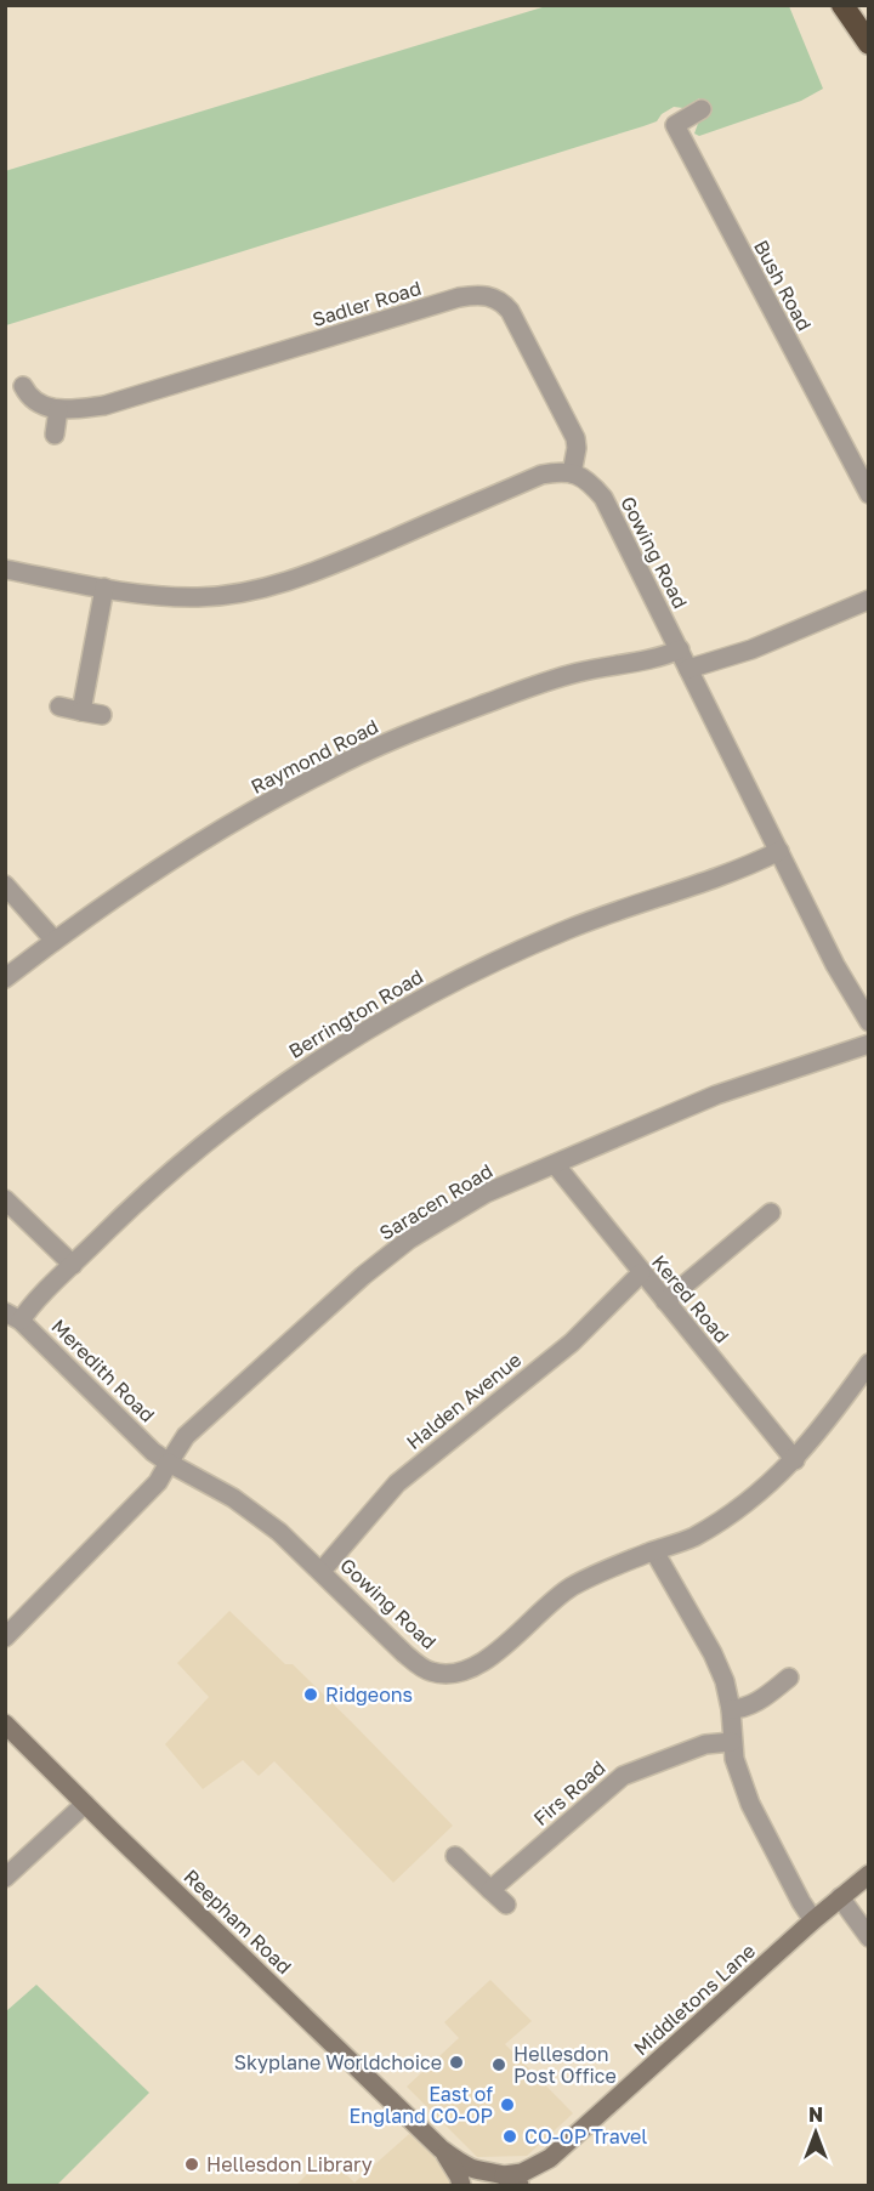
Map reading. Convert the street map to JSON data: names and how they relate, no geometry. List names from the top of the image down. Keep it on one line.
{"streets":{"street":["Bush Road","Sadler Road","Gowing Road","Raymond Road","Berrington Road","Saracen Road","Kered Road","Meredith Road","Halden Avenue","Firs Road","Reepham Road","Middletons Lane"]},"crossings":[["Sadler Road","Gowing Road"],["Gowing Road","Raymond Road"],["Gowing Road","Berrington Road"],["Gowing Road","Saracen Road"],["Gowing Road","Kered Road"],["Gowing Road","Meredith Road"],["Gowing Road","Halden Avenue"],["Berrington Road","Meredith Road"],["Saracen Road","Kered Road"],["Saracen Road","Meredith Road"],["Kered Road","Halden Avenue"],["Reepham Road","Middletons Lane"]],"places":["Ridgeons","Skyplane Worldchoice","Hellesdon Post Office","East of England CO-OP","CO-OP Travel","Hellesdon Library"],"north":"top"}
